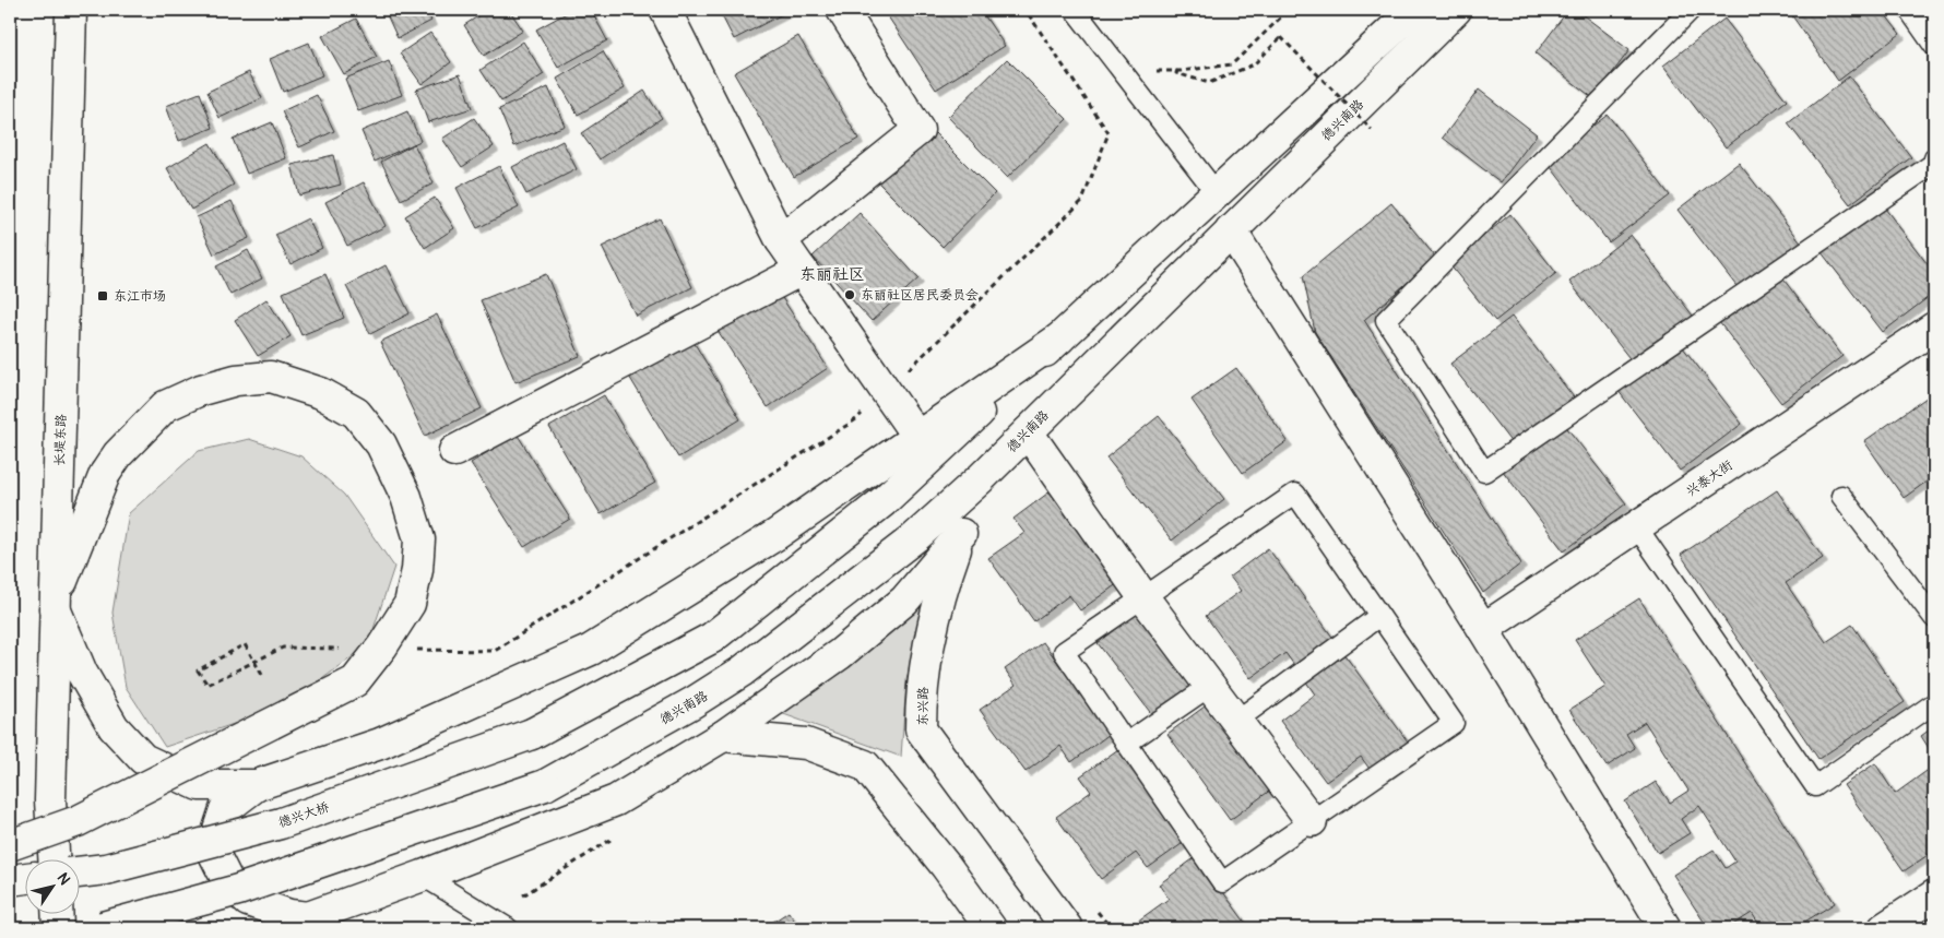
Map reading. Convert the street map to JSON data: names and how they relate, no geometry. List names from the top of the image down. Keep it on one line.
{"streets":{"main road":["德兴南路","长堤东路","兴泰大街","东兴路","德兴大桥"]},"crossings":[["德兴南路","东兴路"]],"districts":["东丽社区"],"places":{"other":["东丽社区居民委员会"],"transit":["东江市场"]},"north":"top right"}
